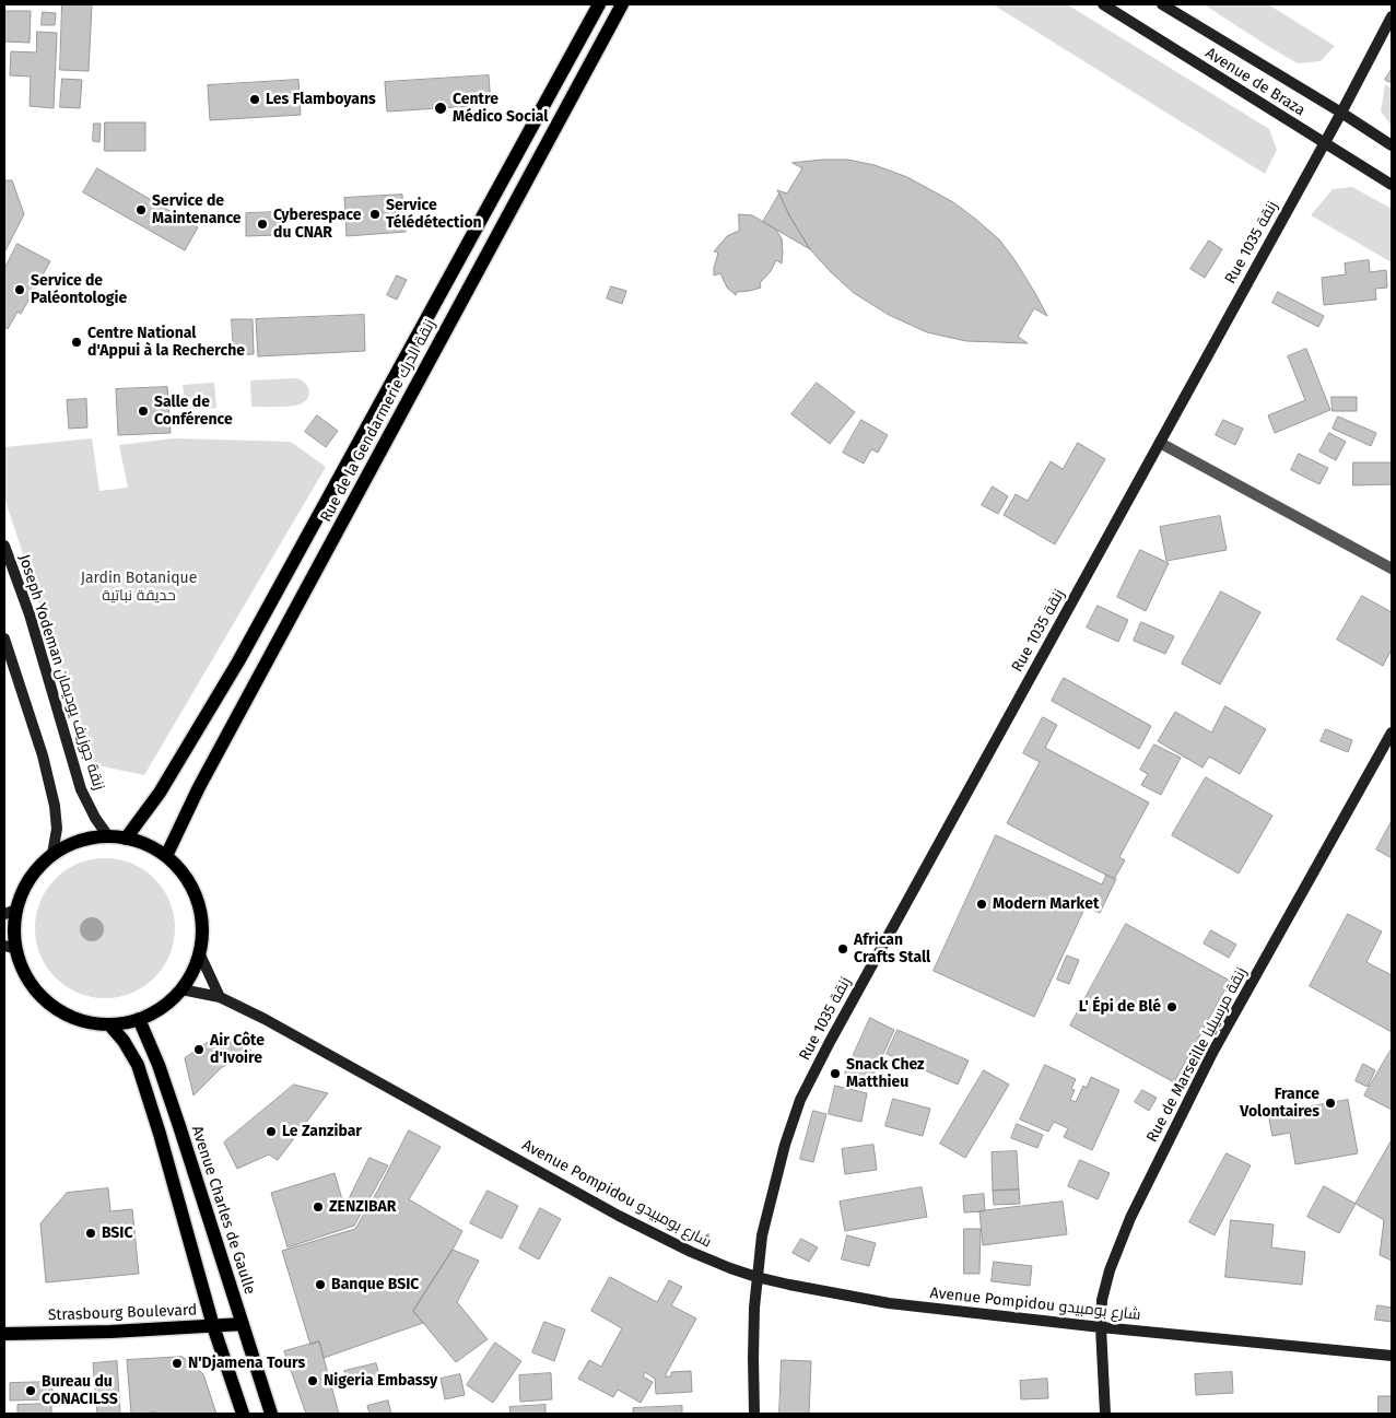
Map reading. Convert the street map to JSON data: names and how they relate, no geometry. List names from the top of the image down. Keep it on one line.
{"streets":{"main road":["Avenue de Braza","Rue 1035 زنقة","Rue de la Gendarmerie زنقة الدرك","Joseph Yodeman زنقة جوزيف يوديمان","Rue de Marseille زنقة مرسيليا","Avenue Pompidou شارع بومبيدو","Avenue Charles de Gaulle","Strasbourg Boulevard"]},"crossings":[["Avenue de Braza","Rue 1035 زنقة"],["Rue 1035 زنقة","Avenue Pompidou شارع بومبيدو"],["Rue de la Gendarmerie زنقة الدرك","Joseph Yodeman زنقة جوزيف يوديمان"],["Rue de la Gendarmerie زنقة الدرك","Avenue Pompidou شارع بومبيدو"],["Rue de la Gendarmerie زنقة الدرك","Avenue Charles de Gaulle"],["Joseph Yodeman زنقة جوزيف يوديمان","Avenue Pompidou شارع بومبيدو"],["Joseph Yodeman زنقة جوزيف يوديمان","Avenue Charles de Gaulle"],["Rue de Marseille زنقة مرسيليا","Avenue Pompidou شارع بومبيدو"],["Avenue Pompidou شارع بومبيدو","Avenue Charles de Gaulle"],["Avenue Charles de Gaulle","Strasbourg Boulevard"]],"parks":["Jardin Botanique حديقة نباتية"],"places":["Les Flamboyans","Centre Médico Social","Service de Maintenance","Service Télédétection","Cyberespace du CNAR","Service de Paléontologie","Centre National d'Appui à la Recherche","Salle de Conférence","Modern Market","African Crafts Stall","L' Épi de Blé","Air Côte d'Ivoire","Snack Chez Matthieu","France Volontaires","Le Zanzibar","ZENZIBAR","BSIC","Banque BSIC","N'Djamena Tours","Nigeria Embassy","Bureau du CONACILSS"]}
